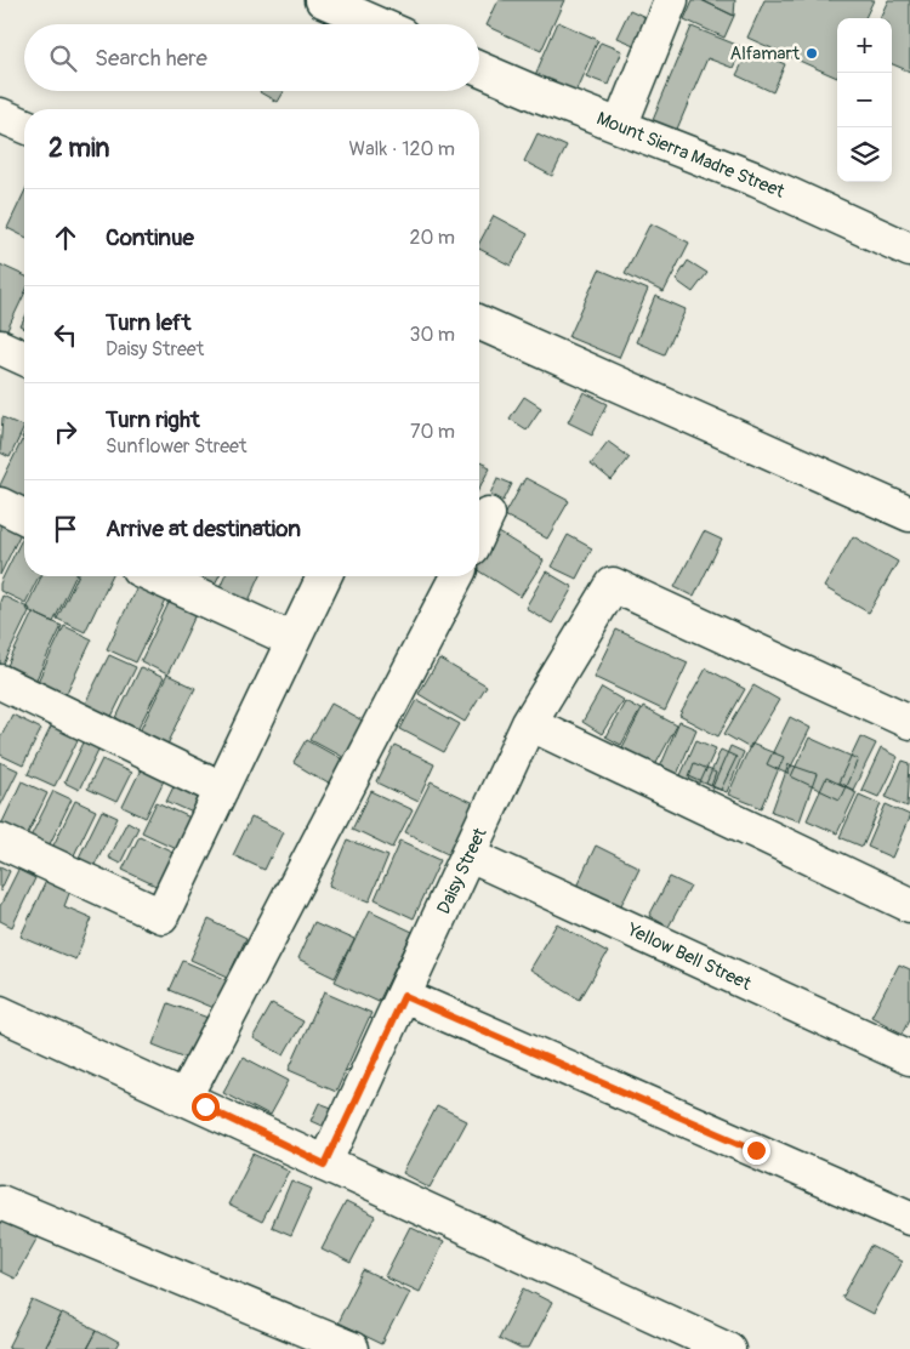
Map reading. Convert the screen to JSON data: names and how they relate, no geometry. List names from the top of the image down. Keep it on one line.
{"streets":{"street":["Mount Sierra Madre Street","Daisy Street","Yellow Bell Street"]},"crossings":[["Daisy Street","Yellow Bell Street"]],"places":["Alfamart"],"page":{"map_buttons":["+","−"],"search":"Search here","heading":["2 min","Walk · 120 m"],"list":[["Continue","20 m"],["Turn left","Daisy Street","30 m"],["Turn right","Sunflower Street","70 m"],"Arrive at destination"]}}
